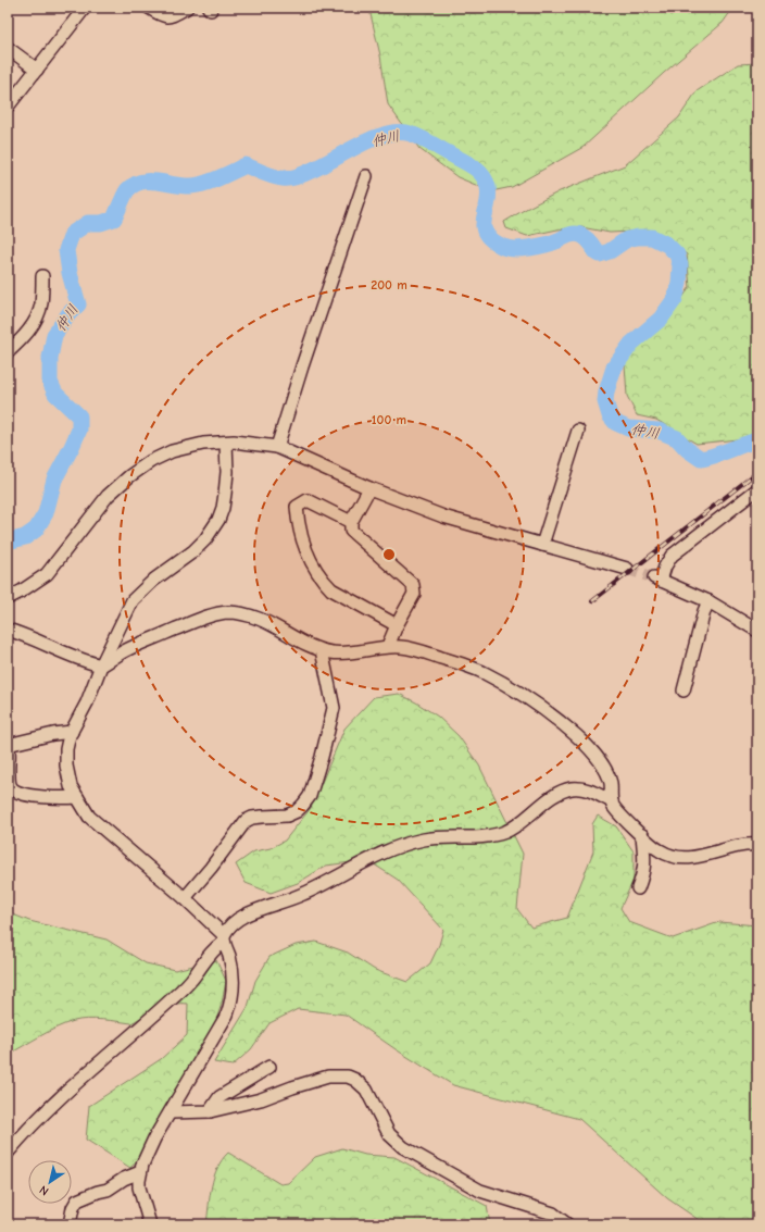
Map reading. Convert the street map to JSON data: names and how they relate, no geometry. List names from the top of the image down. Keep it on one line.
{"water":["仲川"],"north":"bottom left","rings":["200 m","100 m"]}
